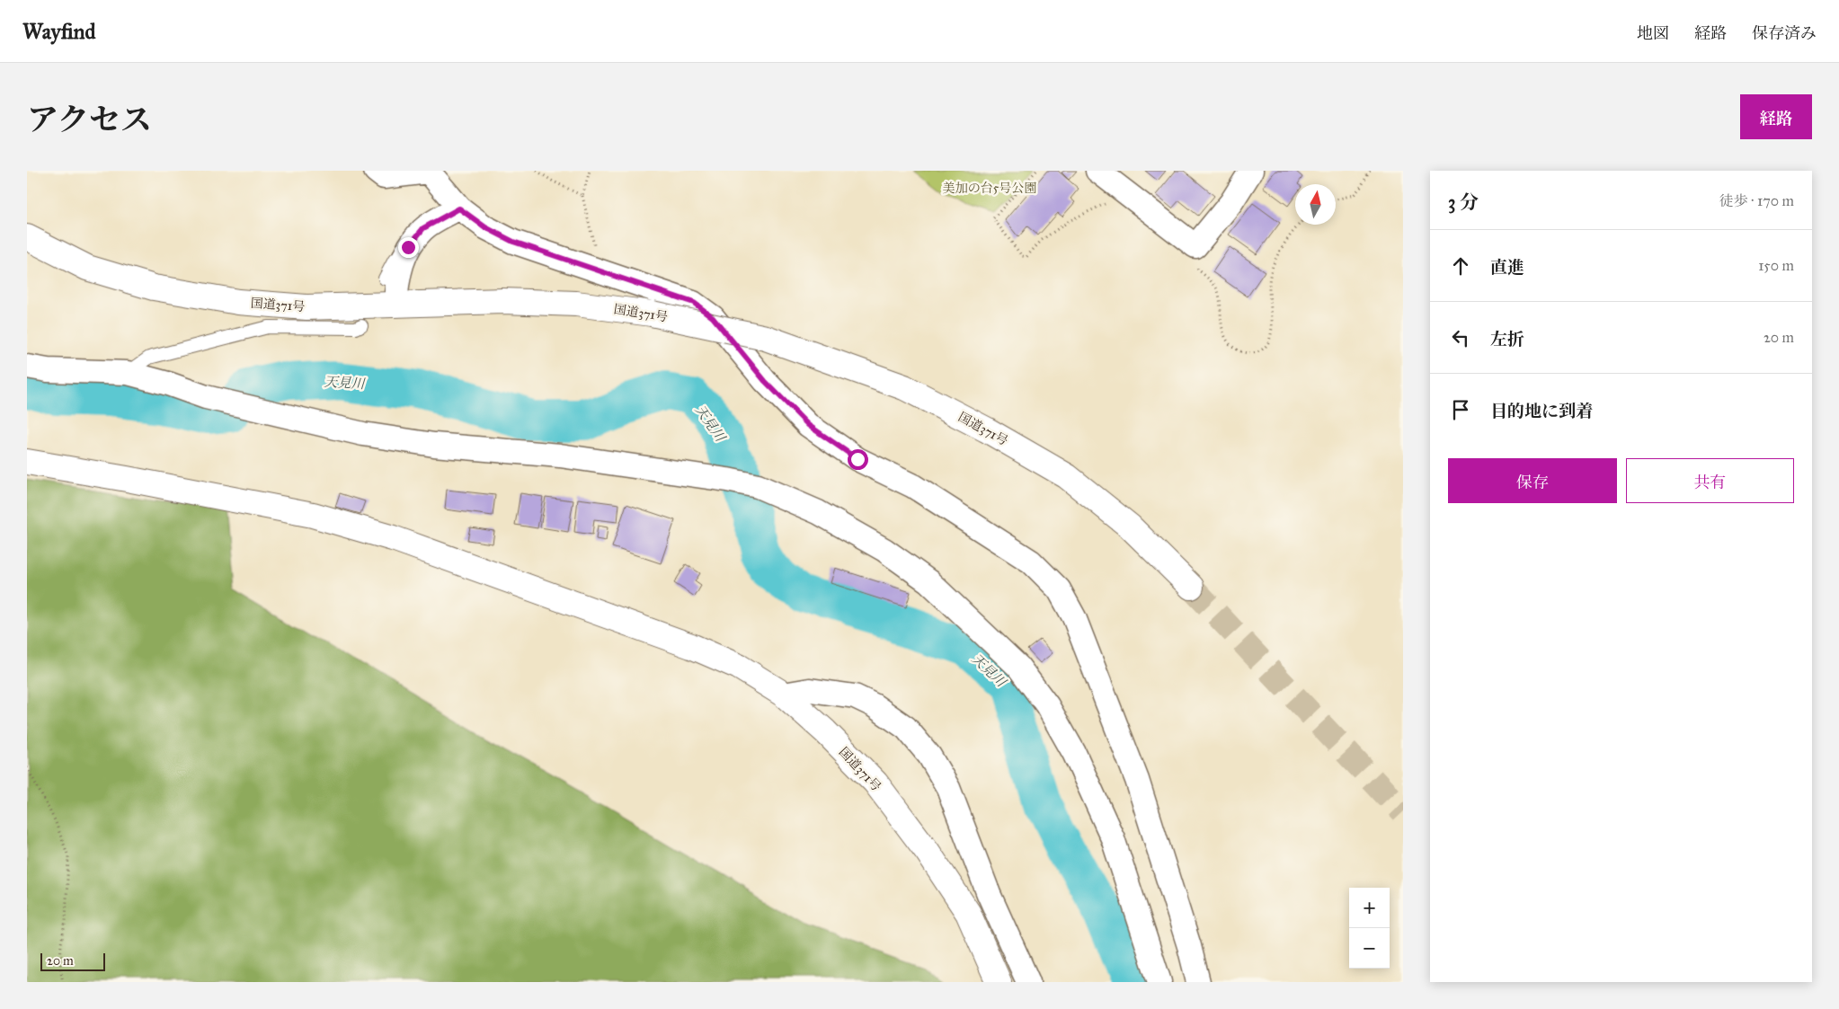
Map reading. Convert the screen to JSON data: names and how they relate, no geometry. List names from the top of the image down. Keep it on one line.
{"streets":{"highway":["国道371号"]},"water":["天見川"],"parks":["美加の台5号公園"],"scale_bar":"20 m","north":"top","page":{"header":"Wayfind","nav":["地図","経路","保存済み"],"title":"アクセス","buttons":["経路",["保存","共有"]],"heading":["3 分","徒歩 · 170 m"],"list":[["直進","150 m"],["左折","20 m"],"目的地に到着"],"map_buttons":["+","−"],"scale":"20 m"}}
